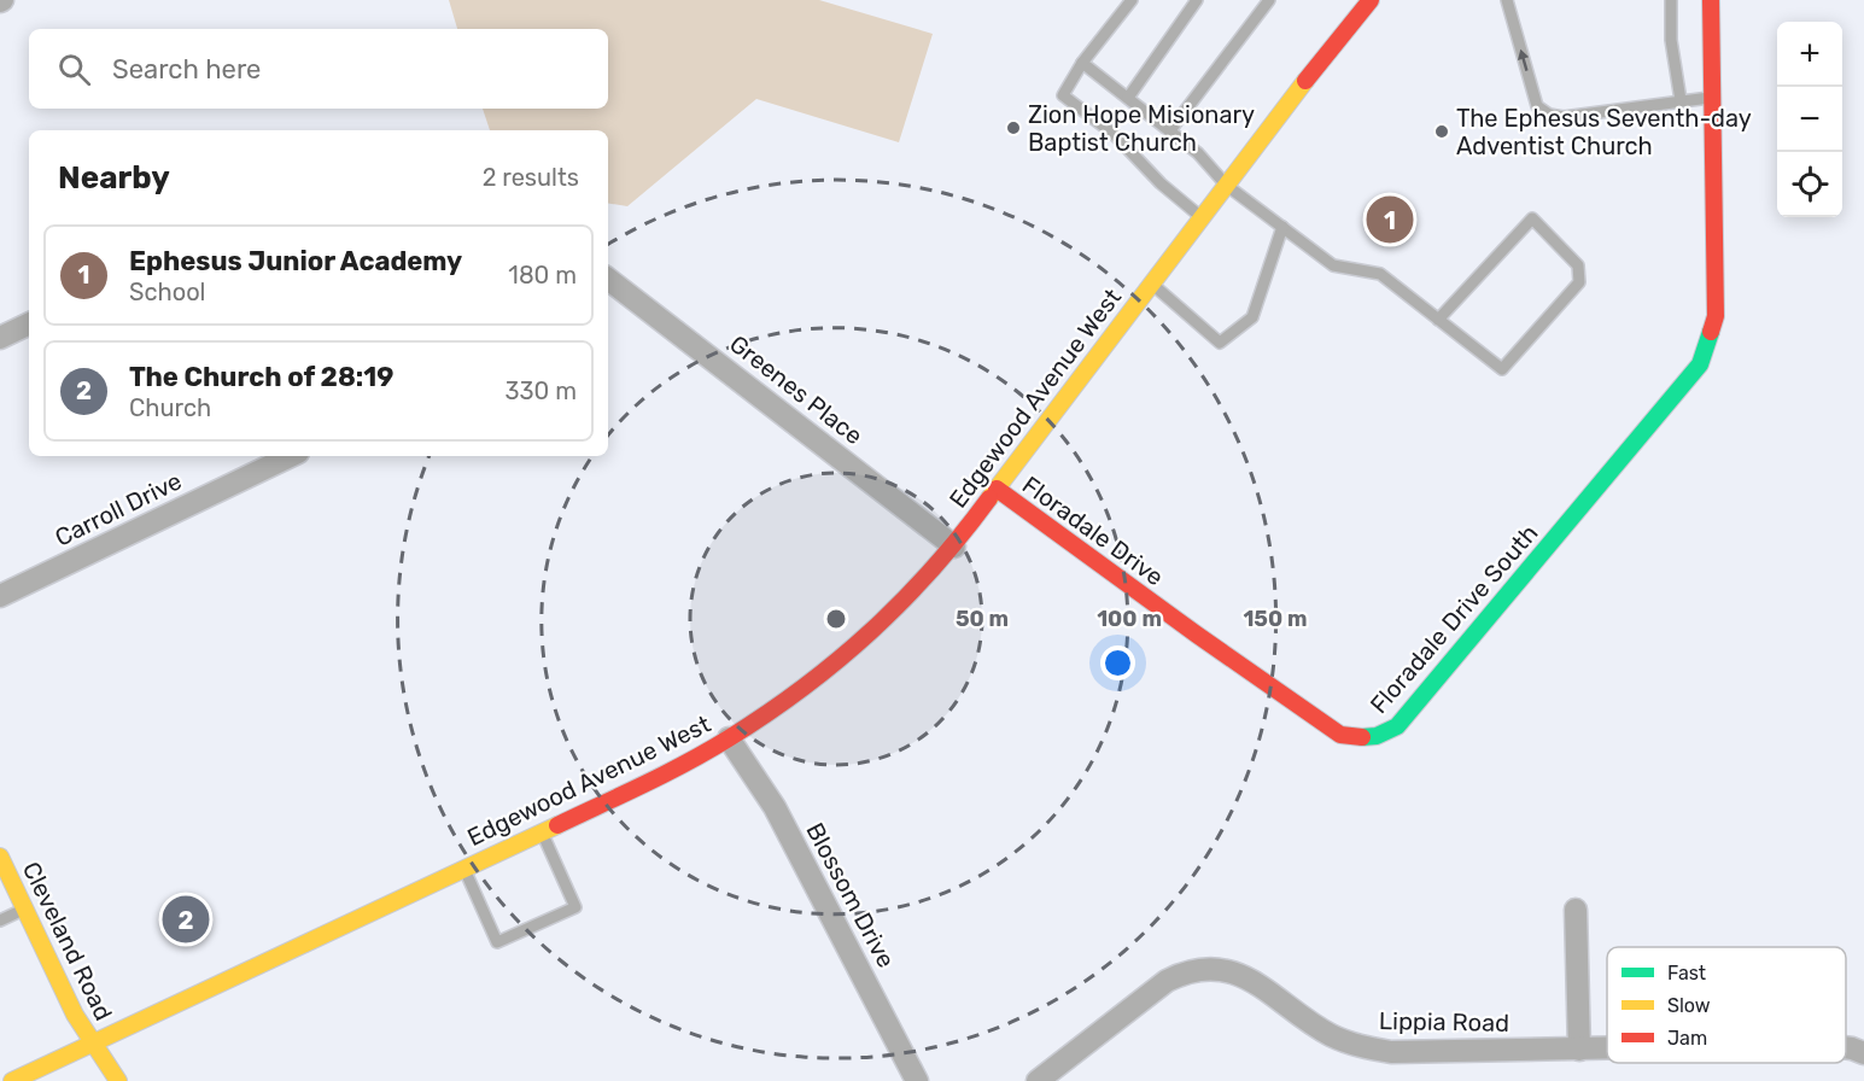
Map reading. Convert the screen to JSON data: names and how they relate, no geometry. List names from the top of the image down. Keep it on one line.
{"streets":{"main road":["Edgewood Avenue West","Floradale Drive","Floradale Drive South","Cleveland Road"],"street":["Greenes Place","Carroll Drive","Blossom Drive","Lippia Road"]},"crossings":[["Greenes Place","Edgewood Avenue West"],["Edgewood Avenue West","Floradale Drive"],["Edgewood Avenue West","Blossom Drive"],["Edgewood Avenue West","Cleveland Road"],["Floradale Drive","Floradale Drive South"]],"places":["Zion Hope Misionary Baptist Church","The Ephesus Seventh-day Adventist Church"],"legend":["Fast","Slow","Jam"],"page":{"map_buttons":["+","−"],"search":"Search here","heading":["Nearby","2 results"],"pins":["1","2"],"list":[{"mark":"1","name":"Ephesus Junior Academy","note":"School","value":"180 m"},{"mark":"2","name":"The Church of 28:19","note":"Church","value":"330 m"}]},"rings":["50 m","100 m","150 m"]}
